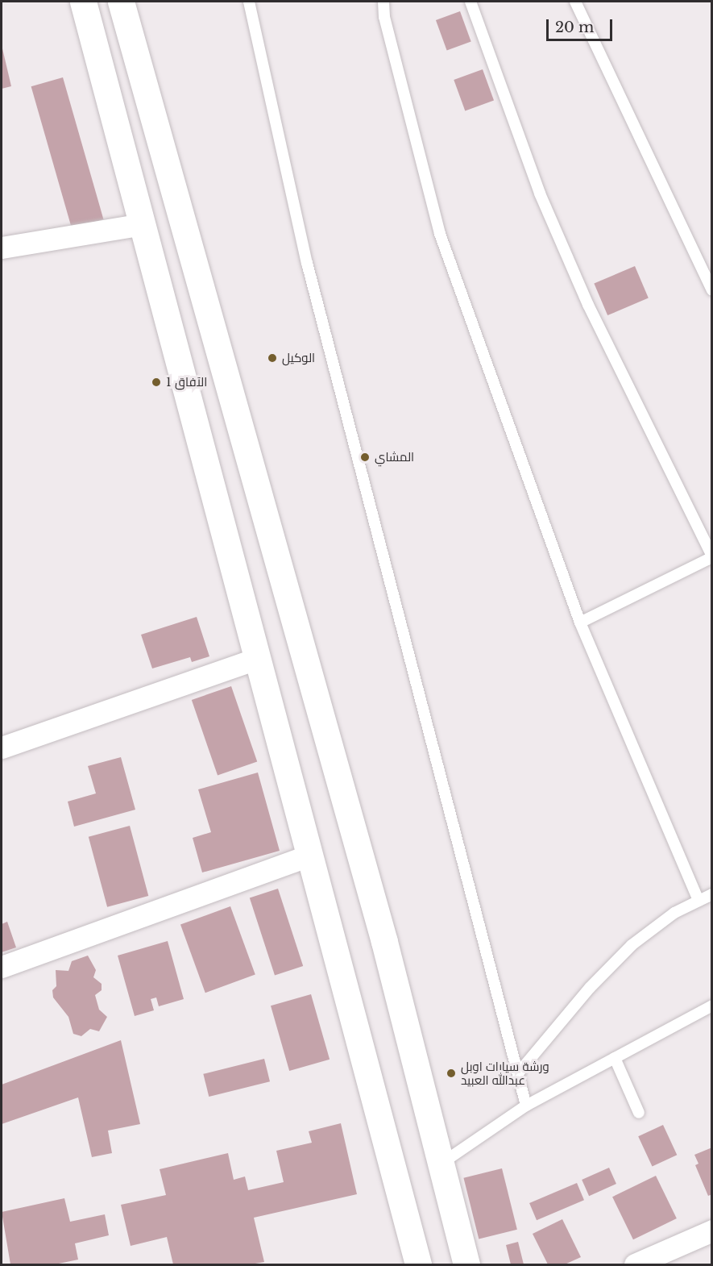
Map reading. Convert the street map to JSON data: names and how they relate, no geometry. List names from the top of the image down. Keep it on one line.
{"places":["الوكيل","الآفاق 1","المشاي","ورشة سيارات اوبل عبدالله العبيد"],"scale_bar":"20 m"}
